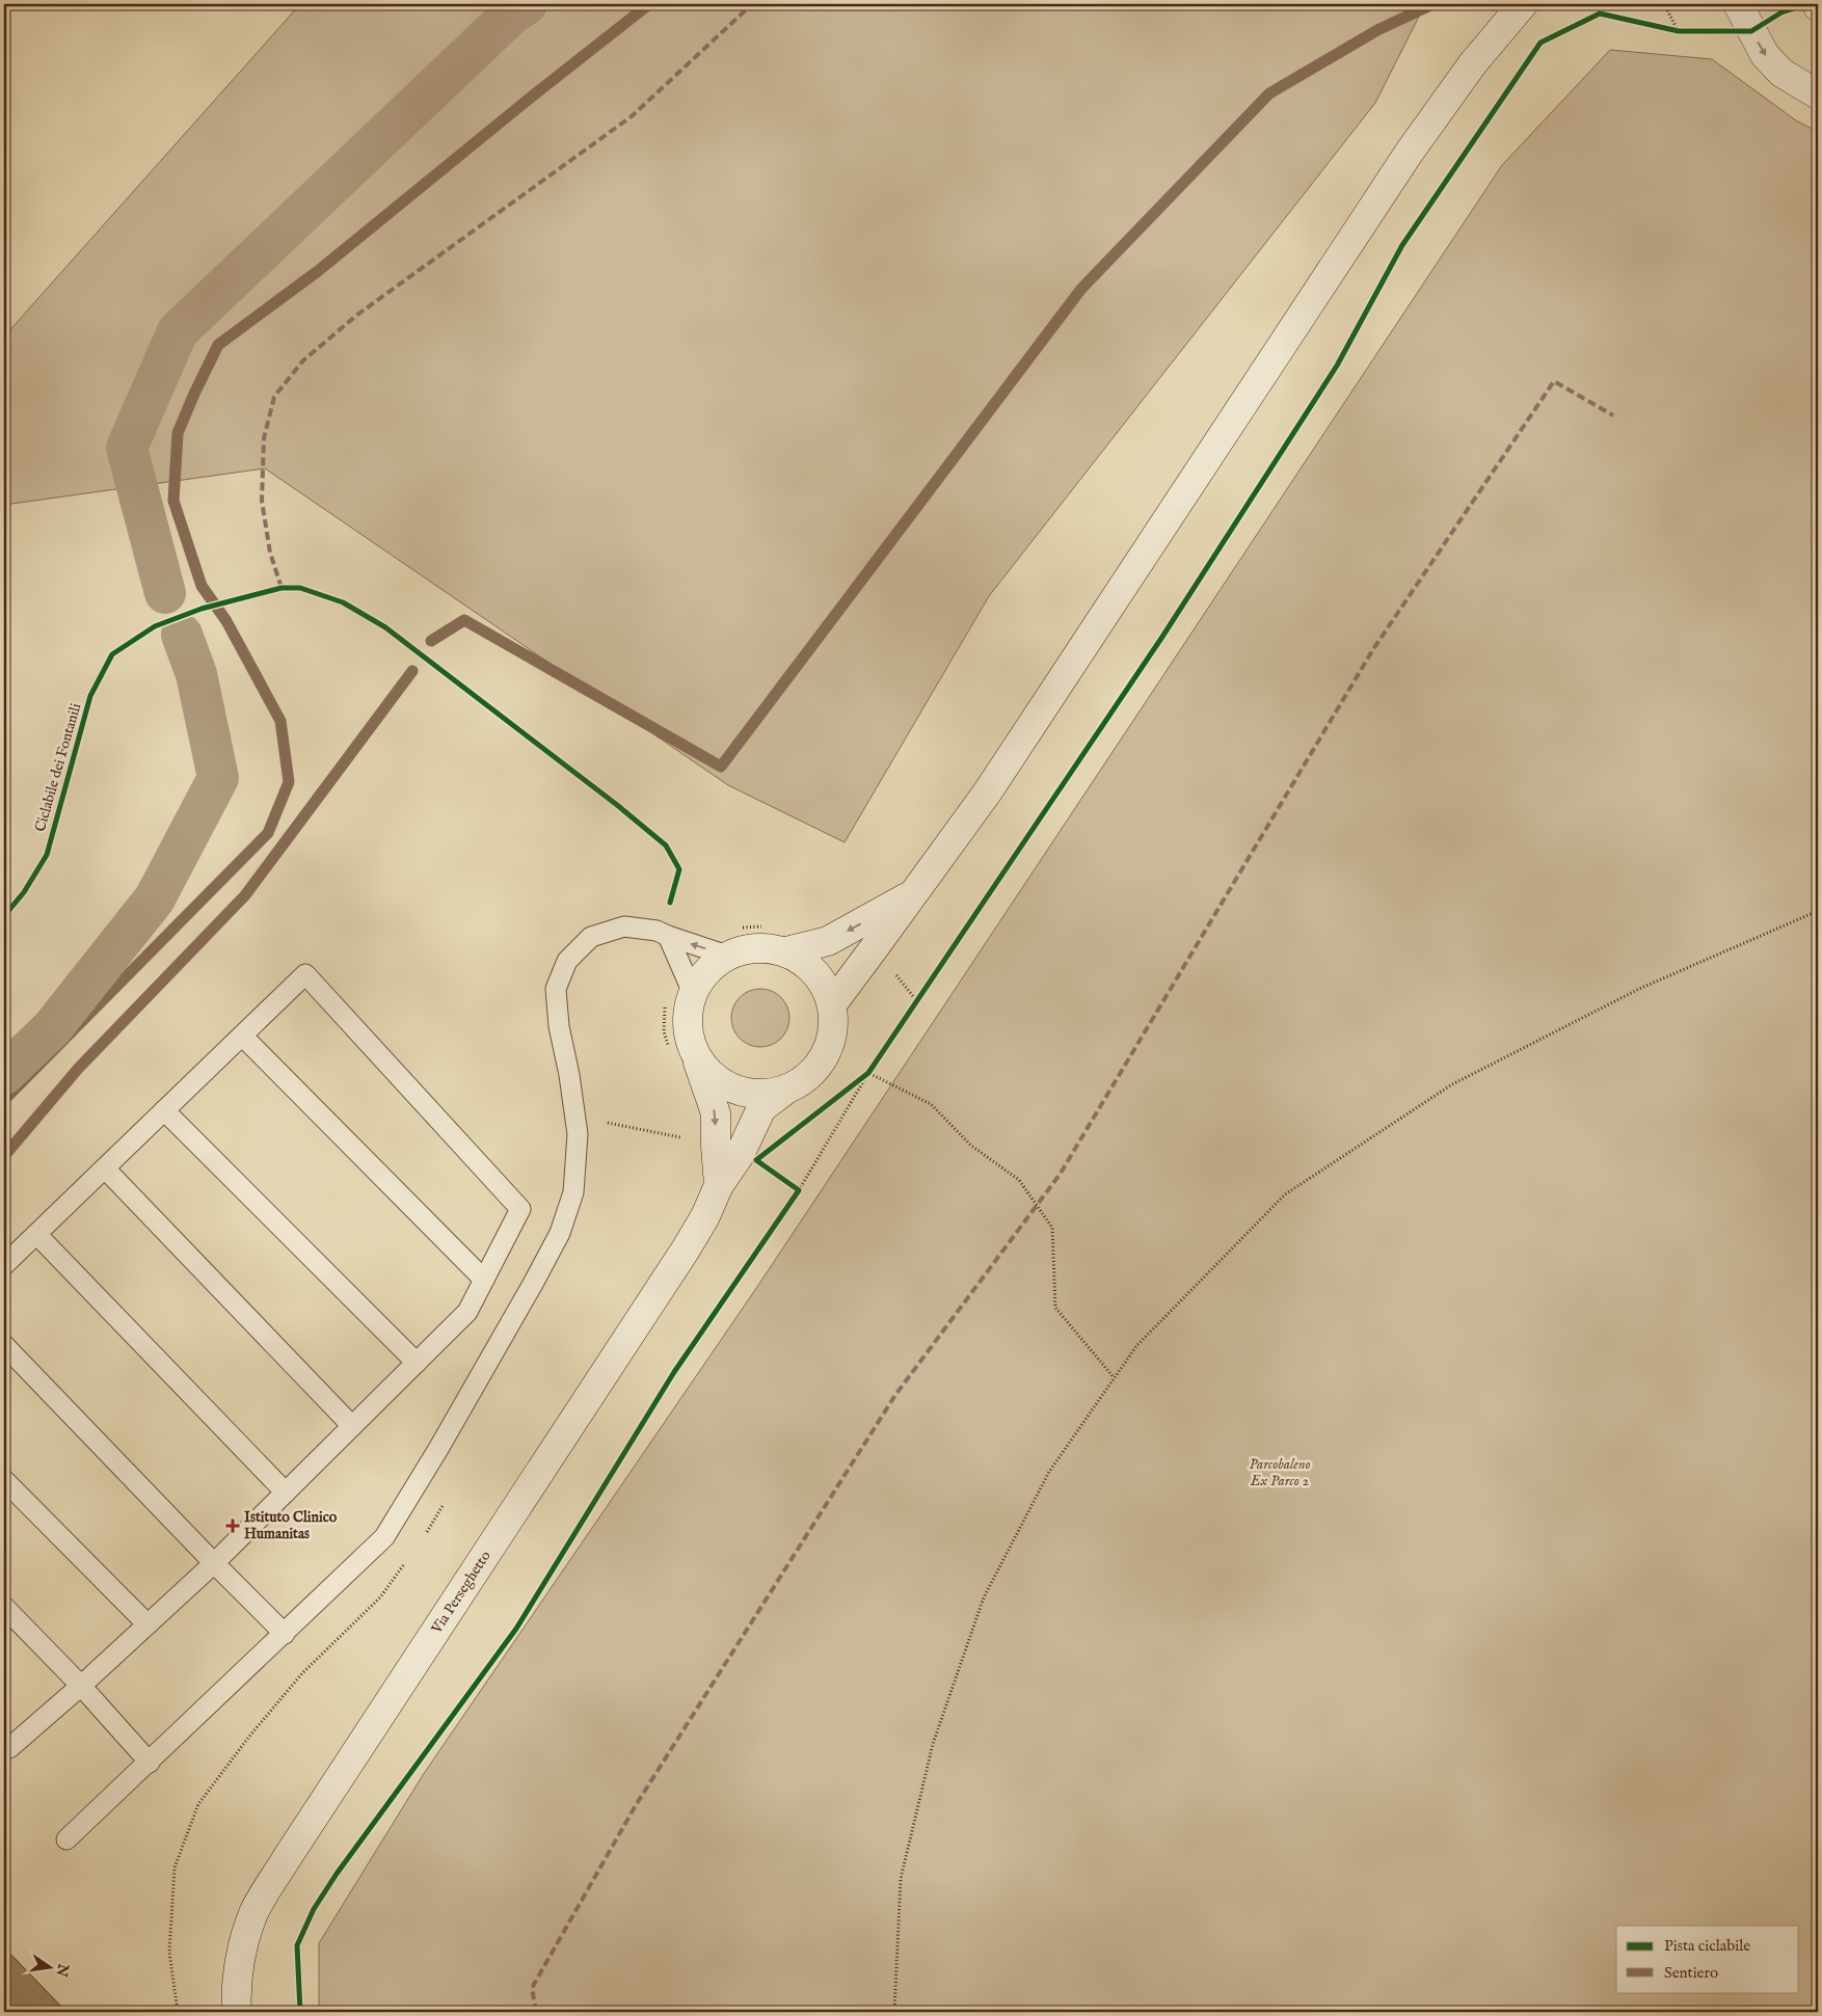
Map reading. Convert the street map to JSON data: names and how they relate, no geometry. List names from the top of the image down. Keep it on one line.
{"streets":{"street":["Via Perseghetto"],"cycle path":["Ciclabile dei Fontanili"]},"parks":["Parcobaleno Ex Parco 2"],"places":{"health":["Istituto Clinico Humanitas"]},"legend":["Pista ciclabile","Sentiero"],"north":"right"}
